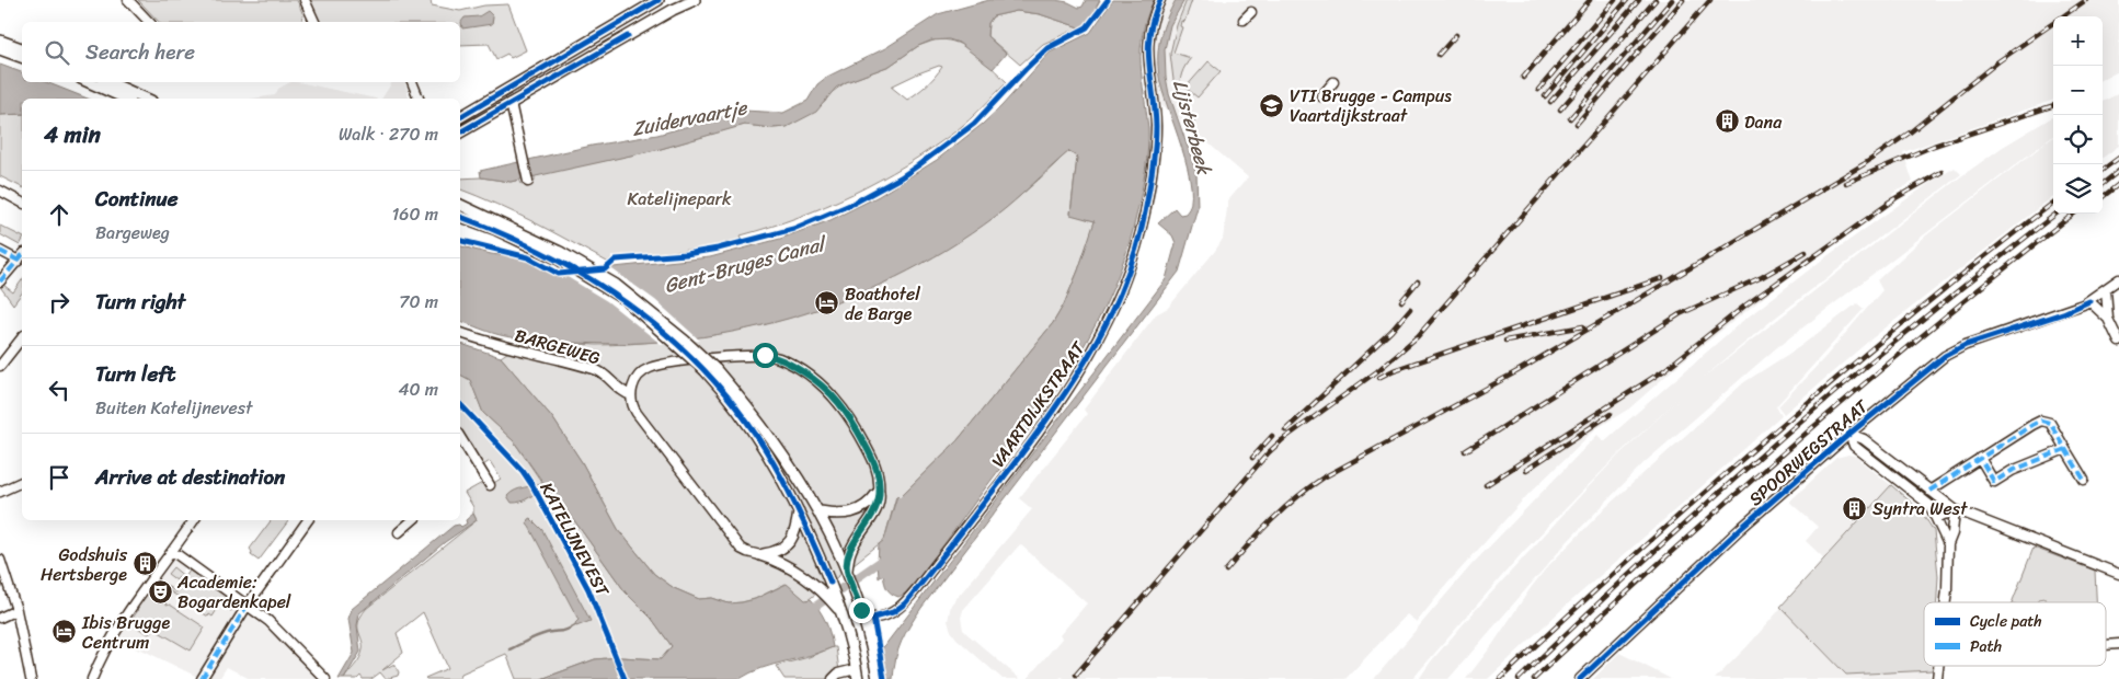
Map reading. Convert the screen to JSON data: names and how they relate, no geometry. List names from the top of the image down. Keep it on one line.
{"streets":{"street":["BARGEWEG","VAARTDIJKSTRAAT","SPOORWEGSTRAAT"],"cycle path":["KATELIJNEVEST"]},"water":["Zuidervaartje","Lijsterbeek","Gent-Bruges Canal"],"parks":["Katelijnepark"],"places":{"school or university":["VTI Brugge - Campus Vaartdijkstraat"],"building":["Dana","Syntra West","Godshuis Hertsberge"],"hotel":["Boathotel de Barge","Ibis Brugge Centrum"],"theatre":["Academie: Bogardenkapel"]},"legend":["Cycle path","Path"],"page":{"map_buttons":["+","−"],"search":"Search here","heading":["4 min","Walk · 270 m"],"list":[["Continue","Bargeweg","160 m"],["Turn right","70 m"],["Turn left","Buiten Katelijnevest","40 m"],"Arrive at destination"]}}
